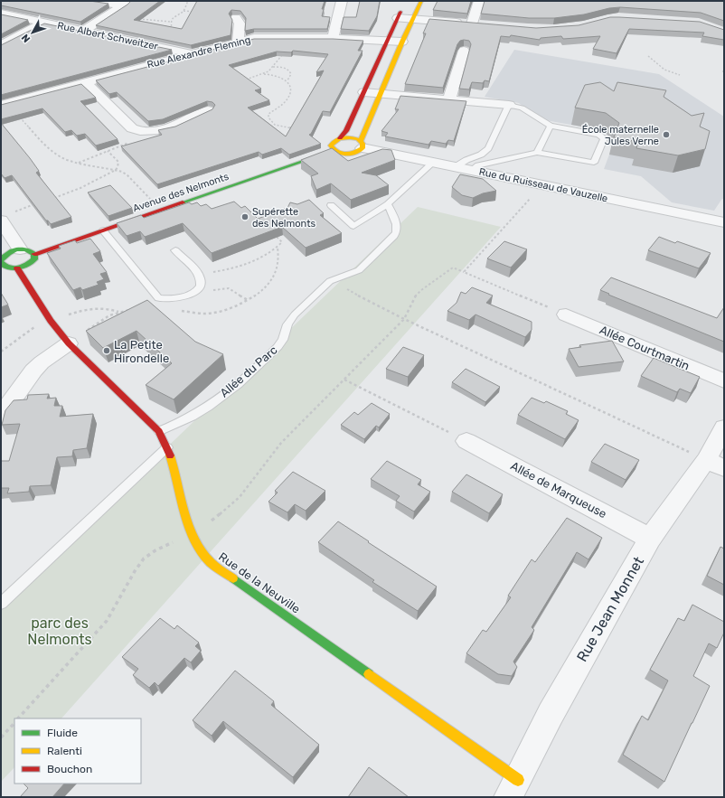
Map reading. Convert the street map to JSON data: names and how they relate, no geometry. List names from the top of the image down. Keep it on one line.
{"streets":{"street":["Rue Albert Schweitzer","Rue Alexandre Fleming","Rue du Ruisseau de Vauzelle","Avenue des Nelmonts","Allée Courtmartin","Allée de Marqueuse","Rue de la Neuville","Rue Jean Monnet"],"lane":["Allée du Parc"]},"crossings":[["Rue Albert Schweitzer","Rue Alexandre Fleming"],["Avenue des Nelmonts","Rue de la Neuville"],["Allée du Parc","Rue de la Neuville"],["Allée de Marqueuse","Rue Jean Monnet"],["Rue de la Neuville","Rue Jean Monnet"]],"parks":["parc des Nelmonts"],"places":["École maternelle Jules Verne","Supérette des Nelmonts","La Petite Hirondelle"],"legend":["Fluide","Ralenti","Bouchon"],"north":"bottom left"}
